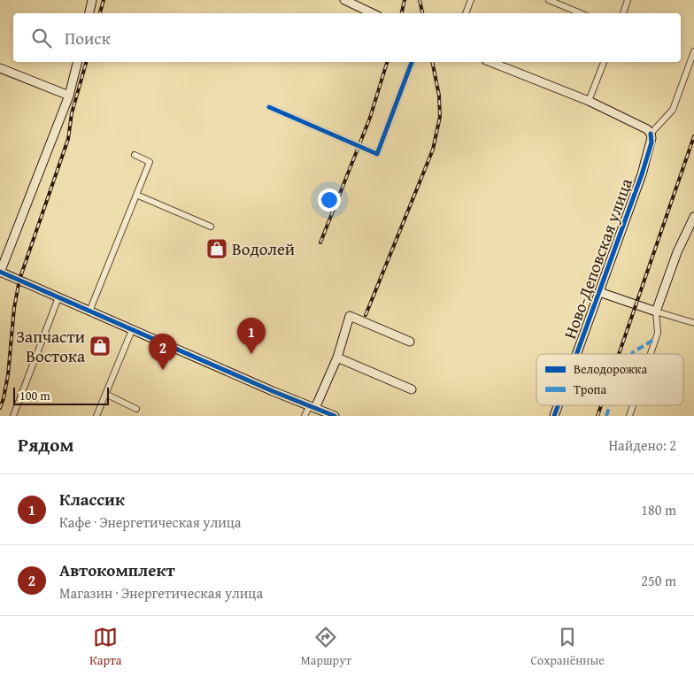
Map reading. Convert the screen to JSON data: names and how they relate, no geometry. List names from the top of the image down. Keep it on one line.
{"streets":{"street":["Ново-Деповская улица"]},"places":{"shop":["Водолей","Запчасти Востока"]},"legend":["Велодорожка","Тропа"],"scale_bar":"100 m","page":{"search":"Поиск","pins":["1","2"],"scale":"100 m","heading":["Рядом","Найдено: 2"],"list":[{"mark":"1","name":"Классик","note":"Кафе · Энергетическая улица","value":"180 m"},{"mark":"2","name":"Автокомплект","note":"Магазин · Энергетическая улица","value":"250 m"}],"nav":["Карта","Маршрут","Сохранённые"]}}
